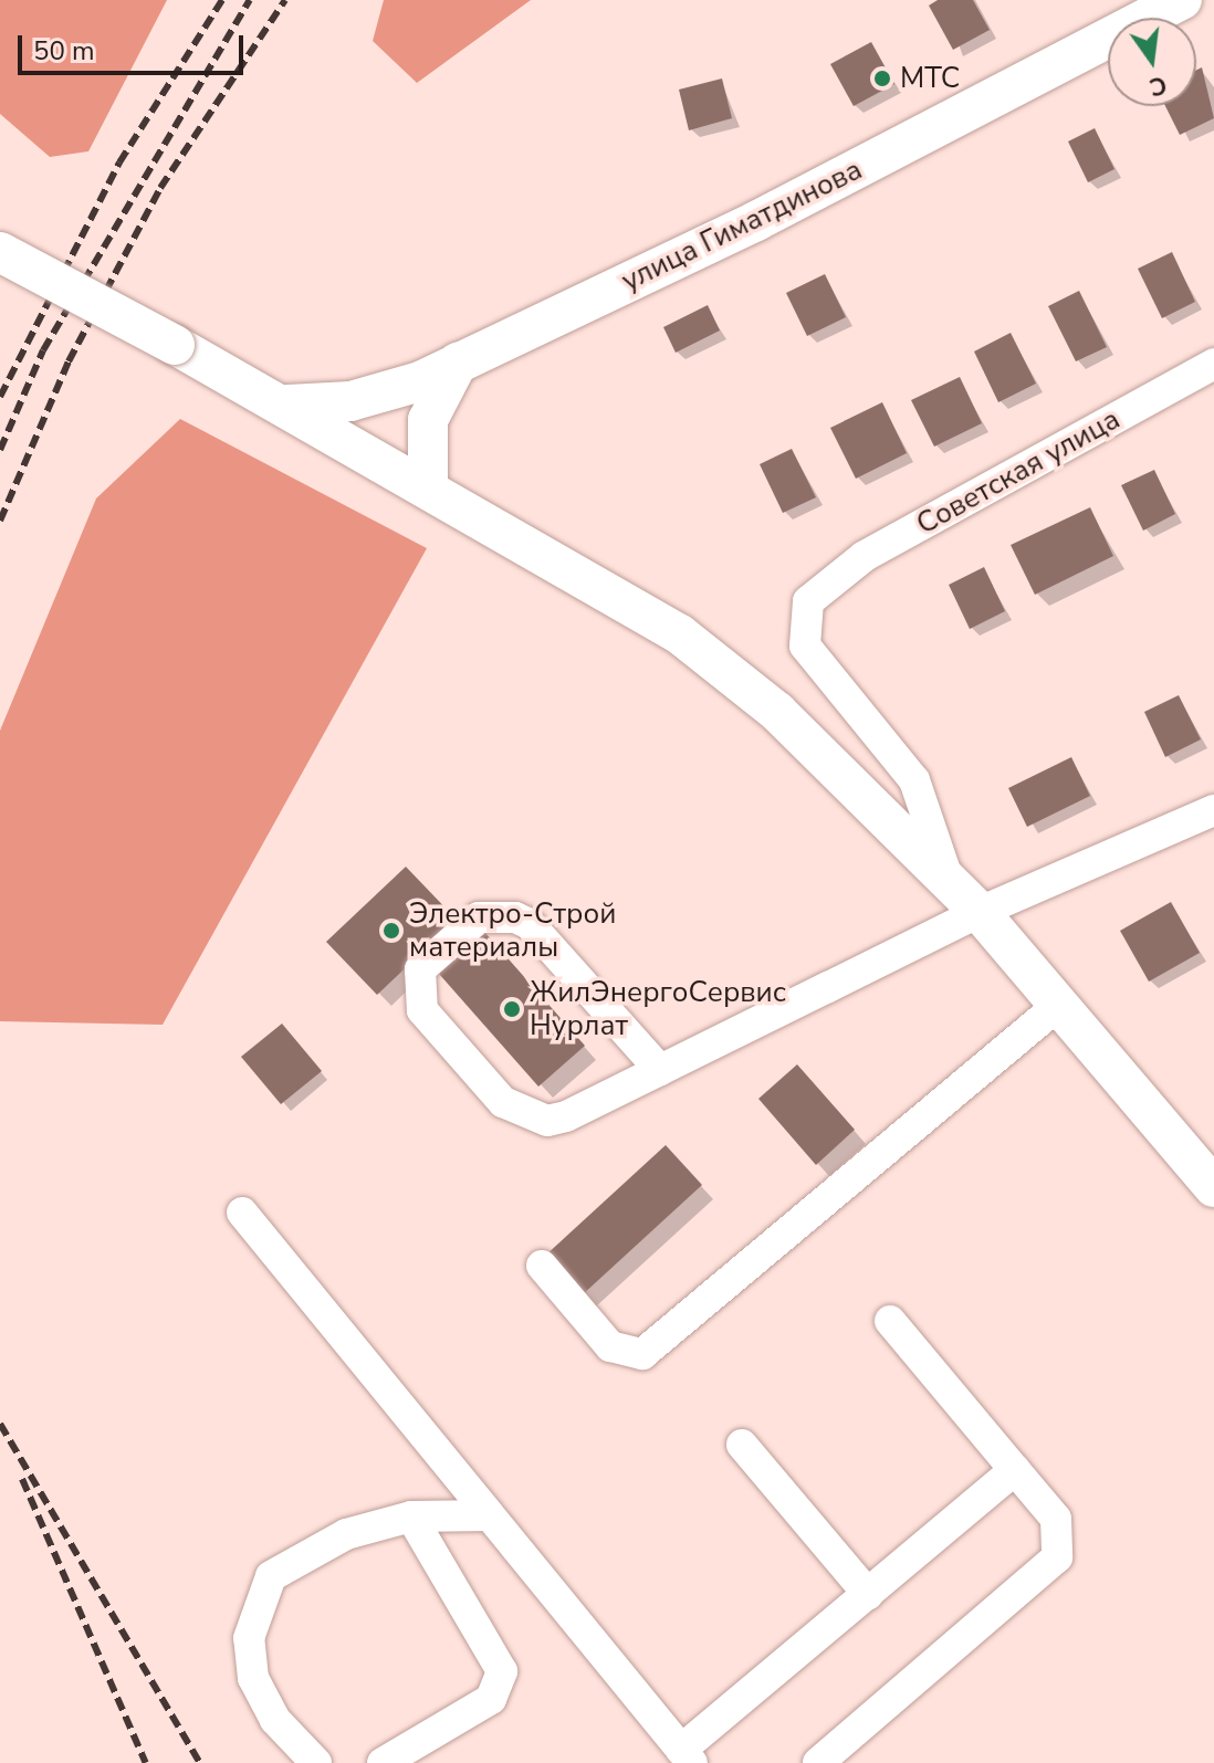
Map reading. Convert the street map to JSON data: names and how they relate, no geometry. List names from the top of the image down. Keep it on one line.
{"streets":{"main road":["улица Гиматдинова"],"street":["Советская улица"]},"places":["МТС","Электро-Строй материалы","ЖилЭнергоСервис Нурлат"],"scale_bar":"50 m","north":"bottom"}
